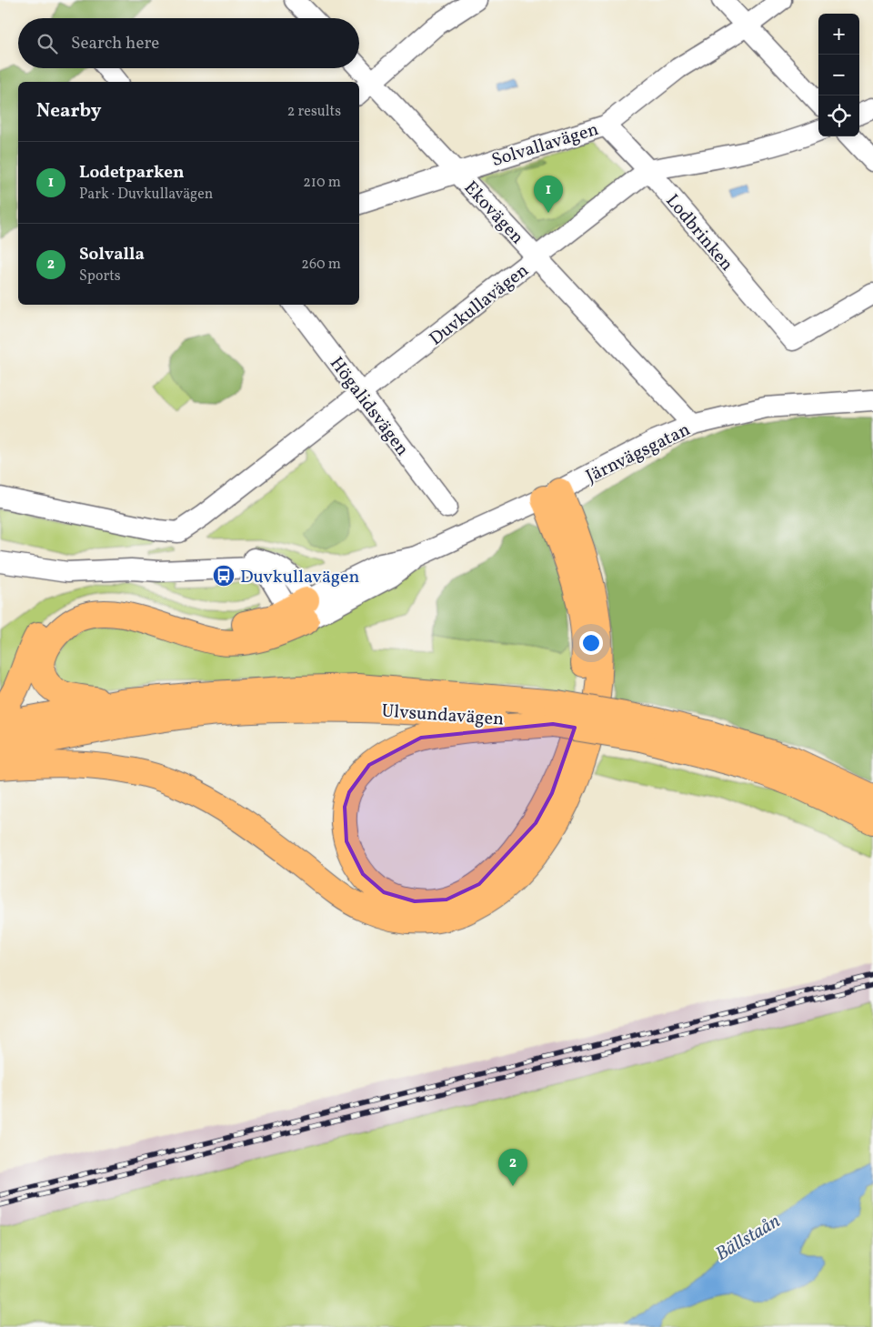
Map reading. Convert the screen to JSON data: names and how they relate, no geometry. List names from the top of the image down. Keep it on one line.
{"streets":{"main road":["Ulvsundavägen"],"street":["Solvallavägen","Ekovägen","Lodbrinken","Duvkullavägen","Högalidsvägen","Järnvägsgatan"]},"crossings":[["Solvallavägen","Ekovägen"],["Solvallavägen","Lodbrinken"],["Ekovägen","Duvkullavägen"],["Ekovägen","Järnvägsgatan"],["Lodbrinken","Duvkullavägen"],["Duvkullavägen","Högalidsvägen"]],"water":["Bällstaån"],"places":{"bus stop":["Duvkullavägen"]},"page":{"map_buttons":["+","−"],"search":"Search here","heading":["Nearby","2 results"],"list":[{"mark":"1","name":"Lodetparken","note":"Park · Duvkullavägen","value":"210 m"},{"mark":"2","name":"Solvalla","note":"Sports","value":"260 m"}],"pins":["1","2"]}}
